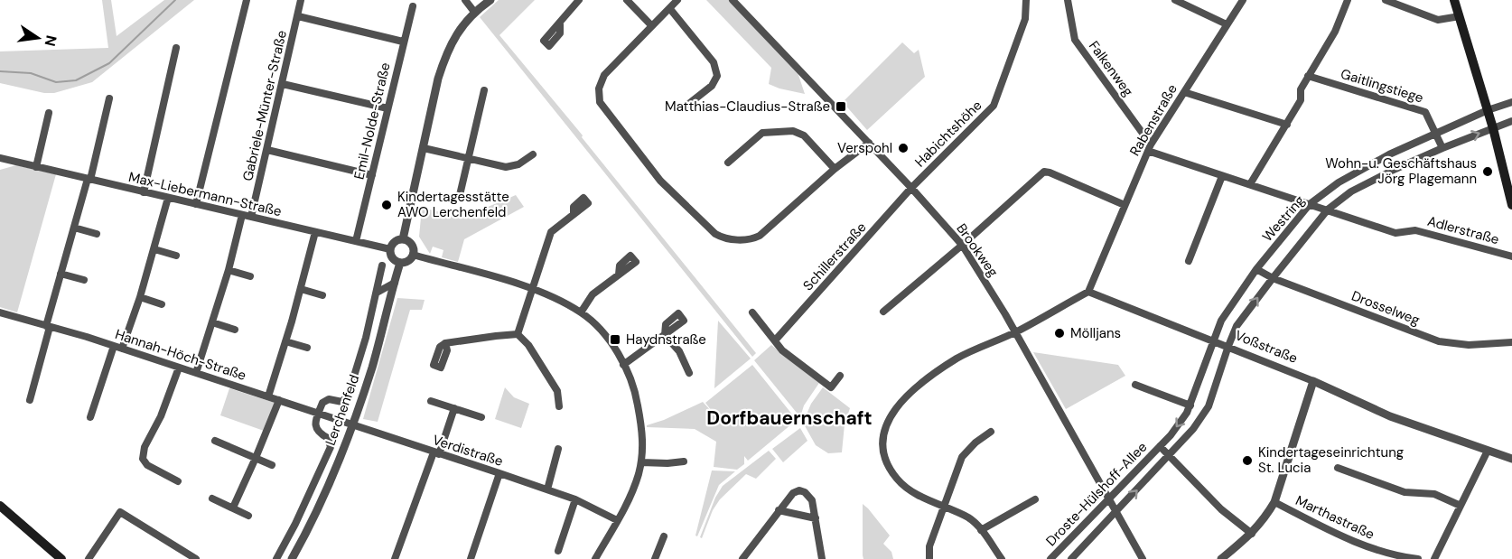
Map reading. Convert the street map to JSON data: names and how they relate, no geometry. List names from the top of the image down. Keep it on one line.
{"streets":{"street":["Falkenweg","Gaitlingstiege","Gabriele-Münter-Straße","Rabenstraße","Emil-Nolde-Straße","Habichtshöhe","Max-Liebermann-Straße","Westring","Adlerstraße","Brookweg","Schillerstraße","Drosselweg","Voßstraße","Hannah-Höch-Straße","Lerchenfeld","Verdistraße","Droste-Hülshoff-Allee","Marthastraße"]},"crossings":[["Falkenweg","Rabenstraße"],["Falkenweg","Adlerstraße"],["Gaitlingstiege","Westring"],["Gabriele-Münter-Straße","Max-Liebermann-Straße"],["Rabenstraße","Adlerstraße"],["Rabenstraße","Voßstraße"],["Emil-Nolde-Straße","Max-Liebermann-Straße"],["Habichtshöhe","Brookweg"],["Habichtshöhe","Schillerstraße"],["Max-Liebermann-Straße","Lerchenfeld"],["Westring","Adlerstraße"],["Westring","Drosselweg"],["Westring","Voßstraße"],["Westring","Droste-Hülshoff-Allee"],["Brookweg","Schillerstraße"],["Brookweg","Droste-Hülshoff-Allee"],["Voßstraße","Droste-Hülshoff-Allee"],["Hannah-Höch-Straße","Lerchenfeld"],["Hannah-Höch-Straße","Verdistraße"],["Lerchenfeld","Verdistraße"]],"districts":["Dorfbauernschaft"],"places":{"transit":["Matthias-Claudius-Straße","Haydnstraße"],"other":["Verspohl","Wohn-u. Geschäftshaus Jörg Plagemann","Kindertagesstätte AWO Lerchenfeld","Mölljans","Kindertageseinrichtung St. Lucia"]},"north":"right"}
